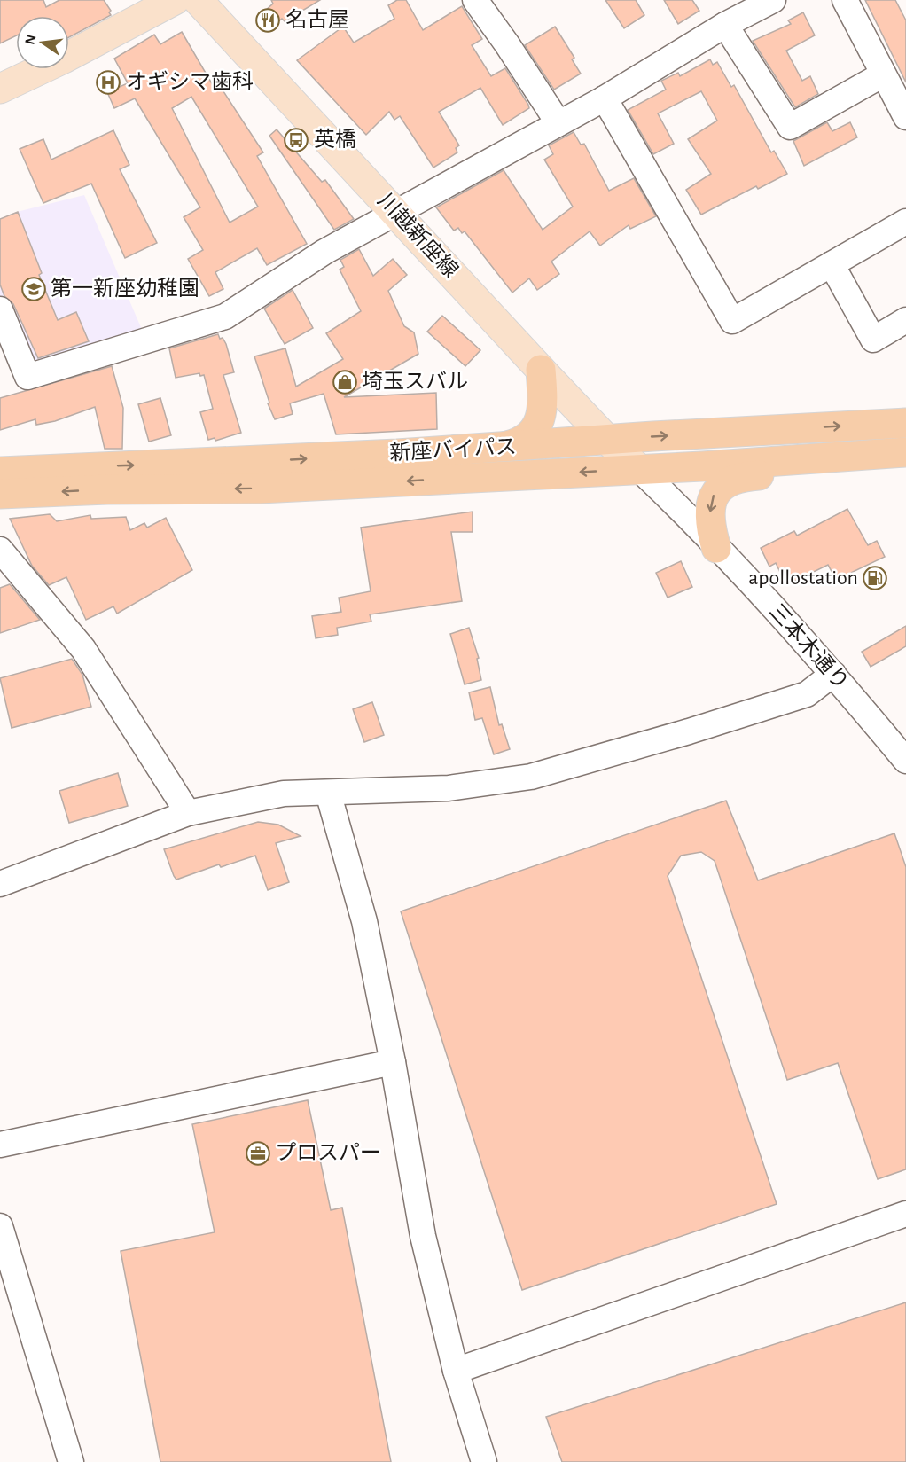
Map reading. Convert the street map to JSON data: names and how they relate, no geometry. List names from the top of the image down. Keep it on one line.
{"streets":{"highway":["新座バイパス"],"main road":["川越新座線"],"street":["三本木通り"]},"crossings":[["川越新座線","新座バイパス"],["川越新座線","三本木通り"],["新座バイパス","三本木通り"]],"places":{"restaurant":["名古屋"],"hospital":["オギシマ歯科"],"bus stop":["英橋"],"school or university":["第一新座幼稚園"],"shop":["埼玉スバル"],"fuel station":["apollostation"],"office":["プロスパー"]},"north":"left"}
